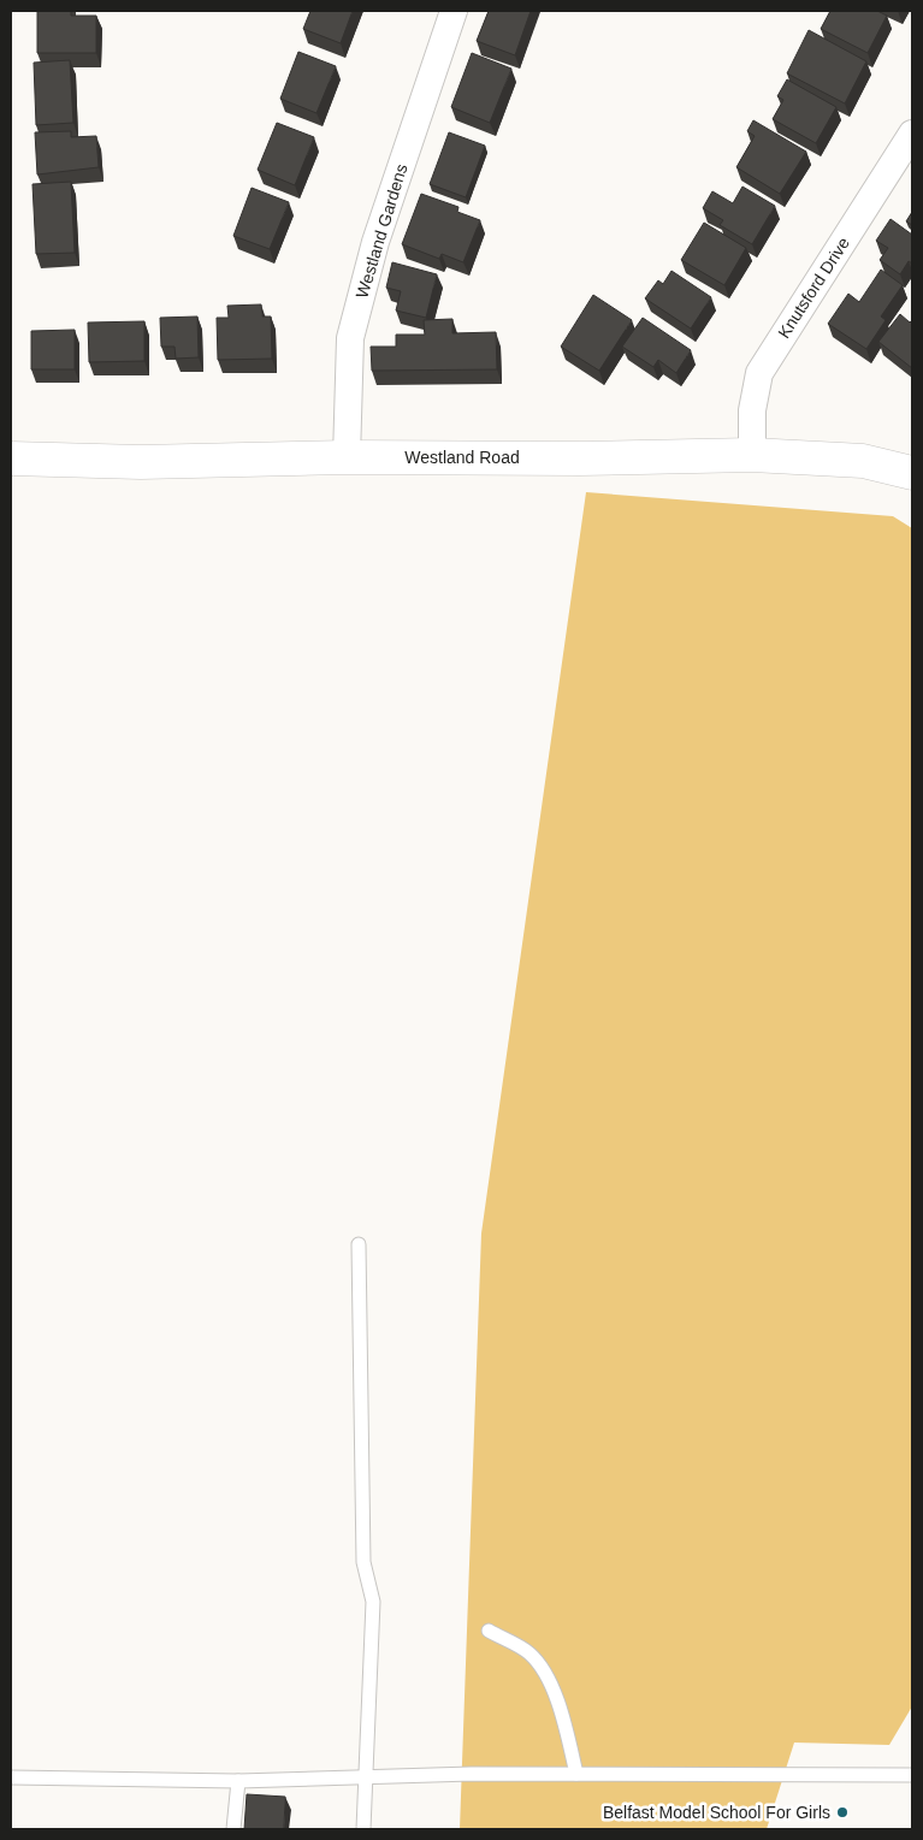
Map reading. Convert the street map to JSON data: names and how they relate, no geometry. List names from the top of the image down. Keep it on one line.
{"streets":{"street":["Westland Gardens","Knutsford Drive","Westland Road"]},"crossings":[["Westland Gardens","Westland Road"],["Knutsford Drive","Westland Road"]],"places":["Belfast Model School For Girls"]}
